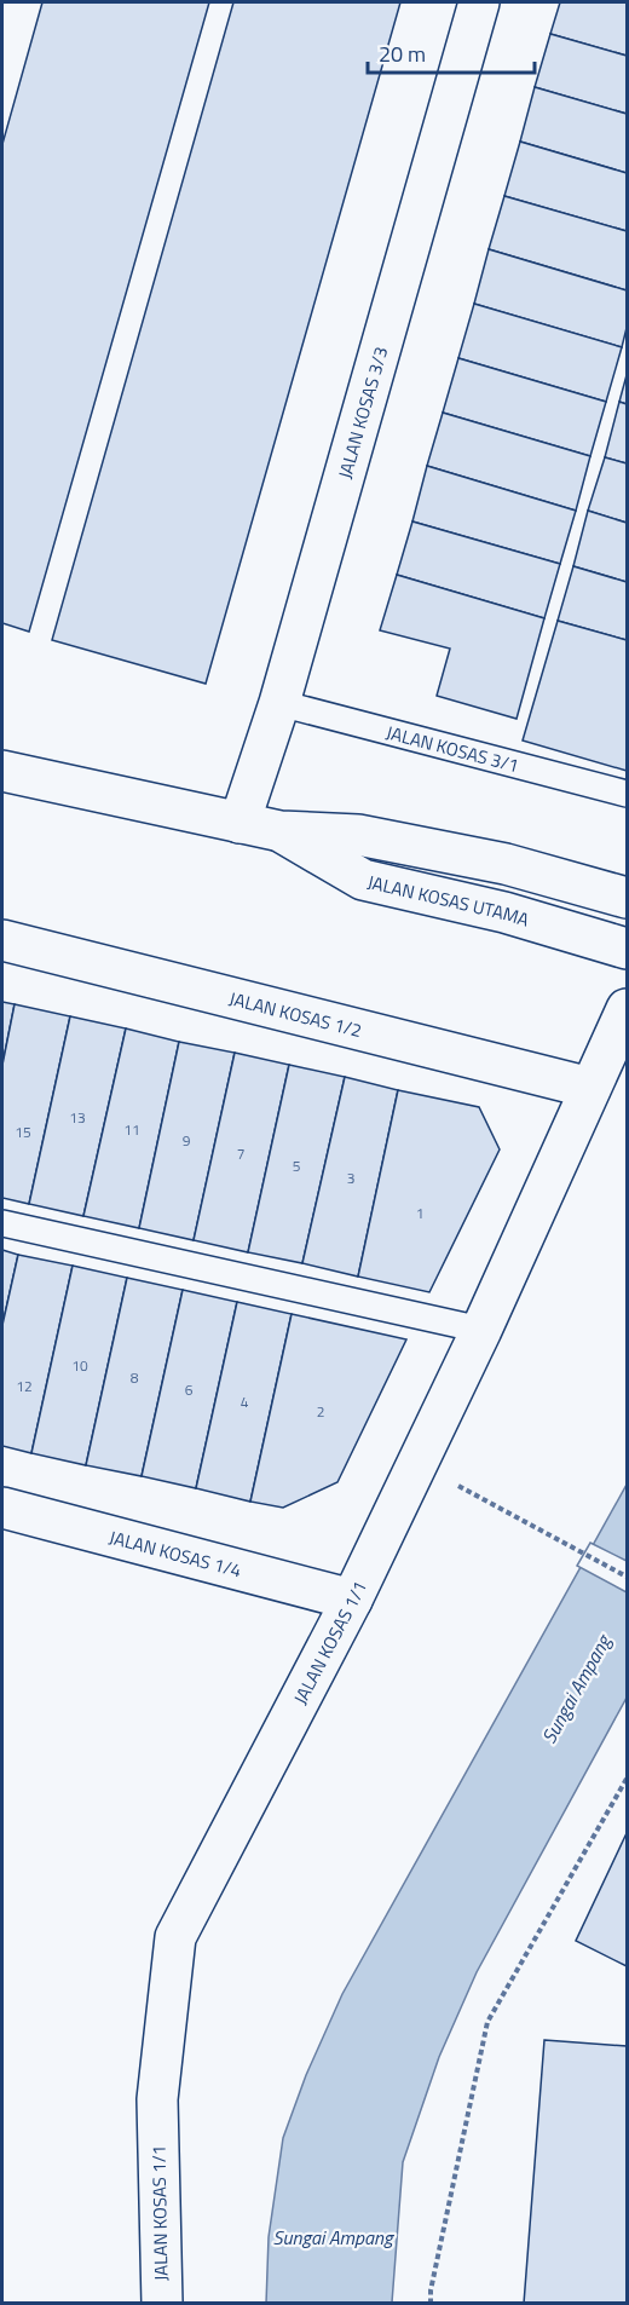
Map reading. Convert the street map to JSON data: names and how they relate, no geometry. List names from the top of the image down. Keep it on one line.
{"streets":{"street":["JALAN KOSAS 3/3","JALAN KOSAS UTAMA","JALAN KOSAS 1/2","JALAN KOSAS 1/4","JALAN KOSAS 1/1"],"lane":["JALAN KOSAS 3/1"]},"crossings":[["JALAN KOSAS 3/3","JALAN KOSAS 3/1"],["JALAN KOSAS 3/3","JALAN KOSAS UTAMA"],["JALAN KOSAS 1/2","JALAN KOSAS 1/1"],["JALAN KOSAS 1/4","JALAN KOSAS 1/1"]],"water":["Sungai Ampang"],"house_numbers":["13","11","15","9","7","5","3","1","10","8","12","6","4","2"],"scale_bar":"20 m"}
